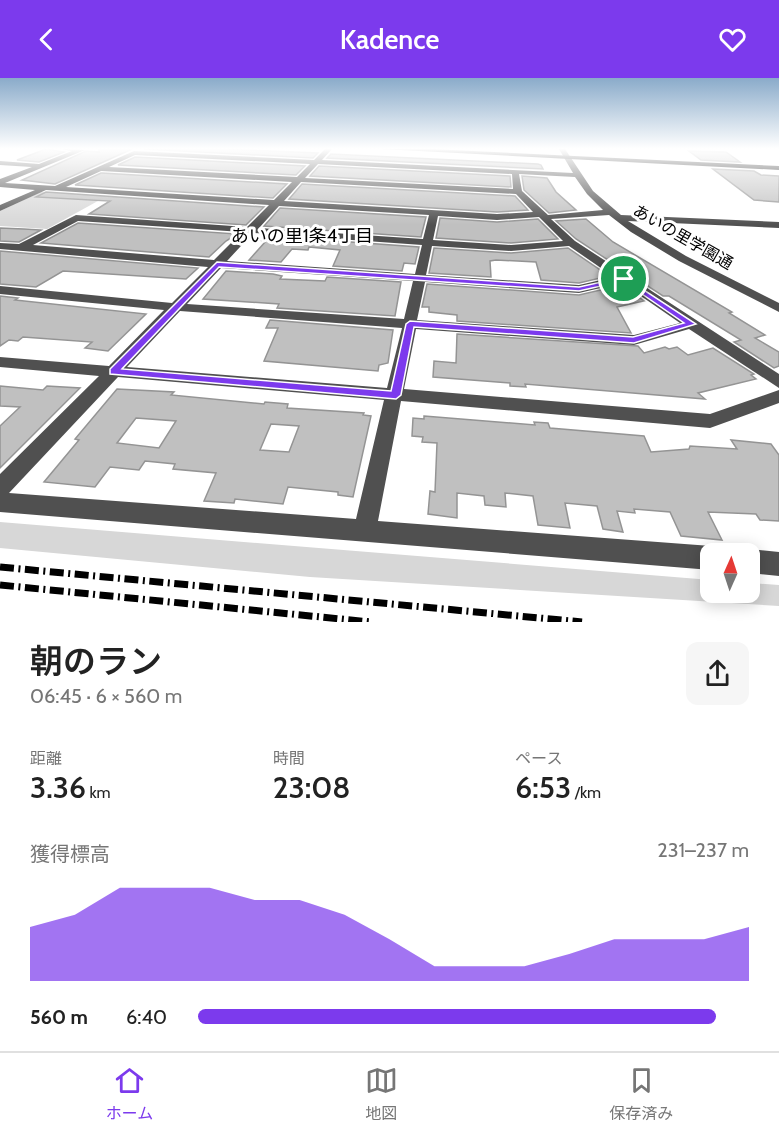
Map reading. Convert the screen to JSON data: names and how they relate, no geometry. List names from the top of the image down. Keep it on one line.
{"streets":{"street":["あいの里学園通"]},"districts":["あいの里1条4丁目"],"north":"top","page":{"header":"Kadence","heading":["朝のラン","06:45 · 6 × 560 m"],"stats":[["距離","3.36 km"],["時間","23:08"],["ペース","6:53 /km"]],"chart":["獲得標高","231–237 m"],"list":[{"name":"560 m","note":"6:40"}],"tabs":["ホーム","地図","保存済み"]}}
